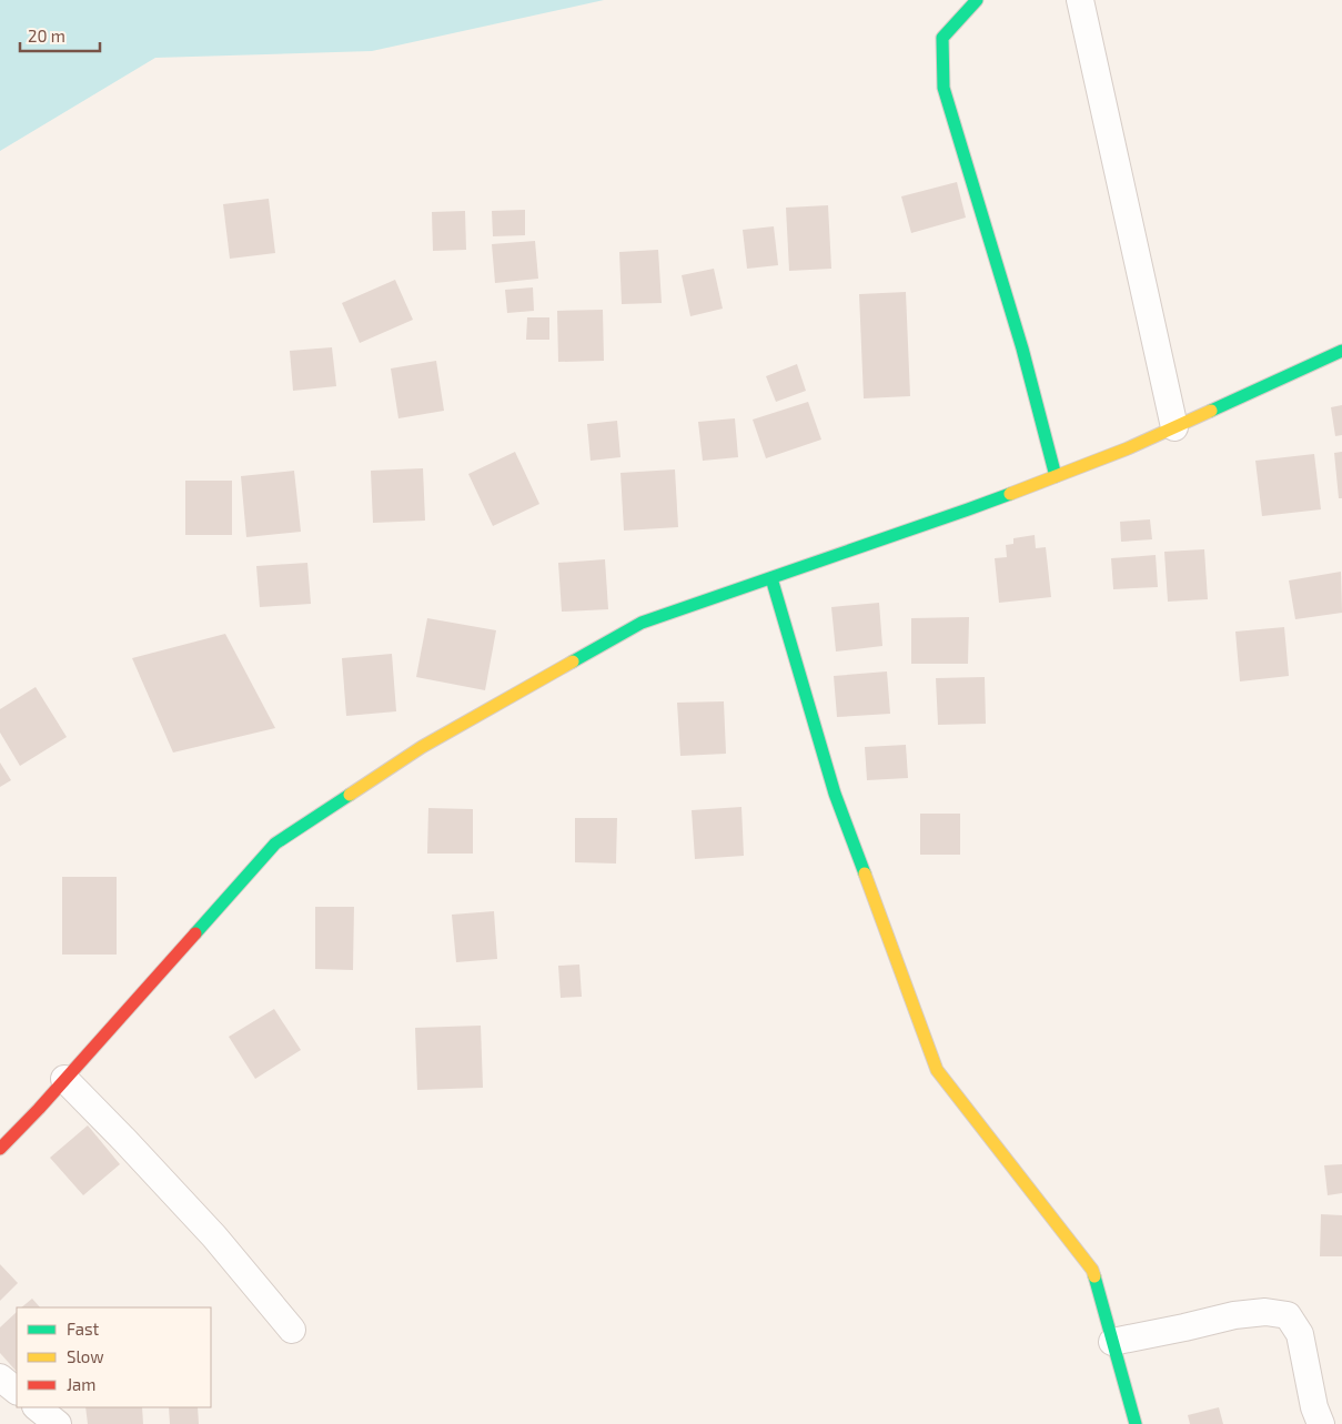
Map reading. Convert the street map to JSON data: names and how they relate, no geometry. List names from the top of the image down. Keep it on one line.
{"legend":["Fast","Slow","Jam"],"scale_bar":"20 m"}
